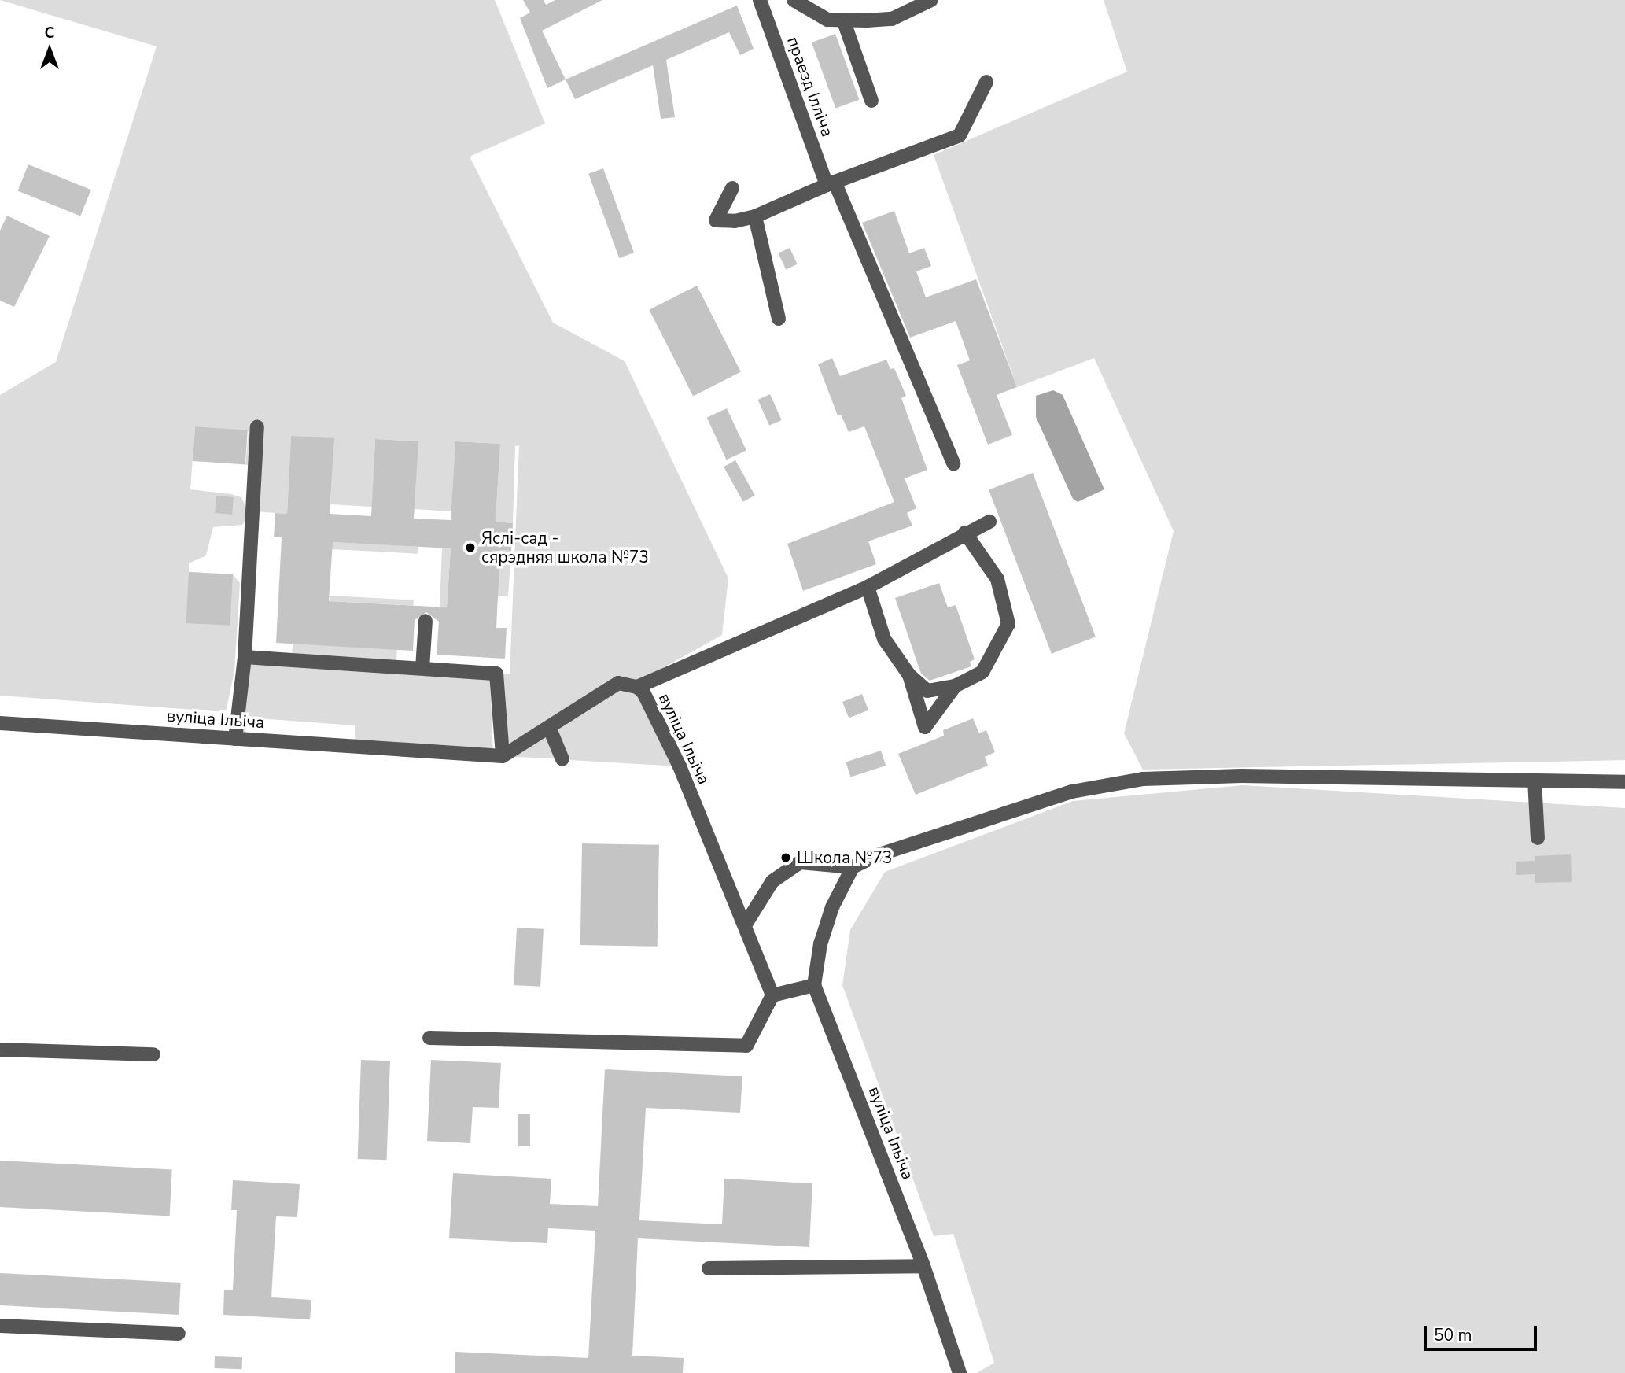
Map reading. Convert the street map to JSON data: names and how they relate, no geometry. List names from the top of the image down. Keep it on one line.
{"streets":{"street":["праезд Ілліча","вуліца Ільіча"]},"places":["Яслі-сад - сярэдняя школа №73","Школа №73"],"scale_bar":"50 m","north":"top"}
